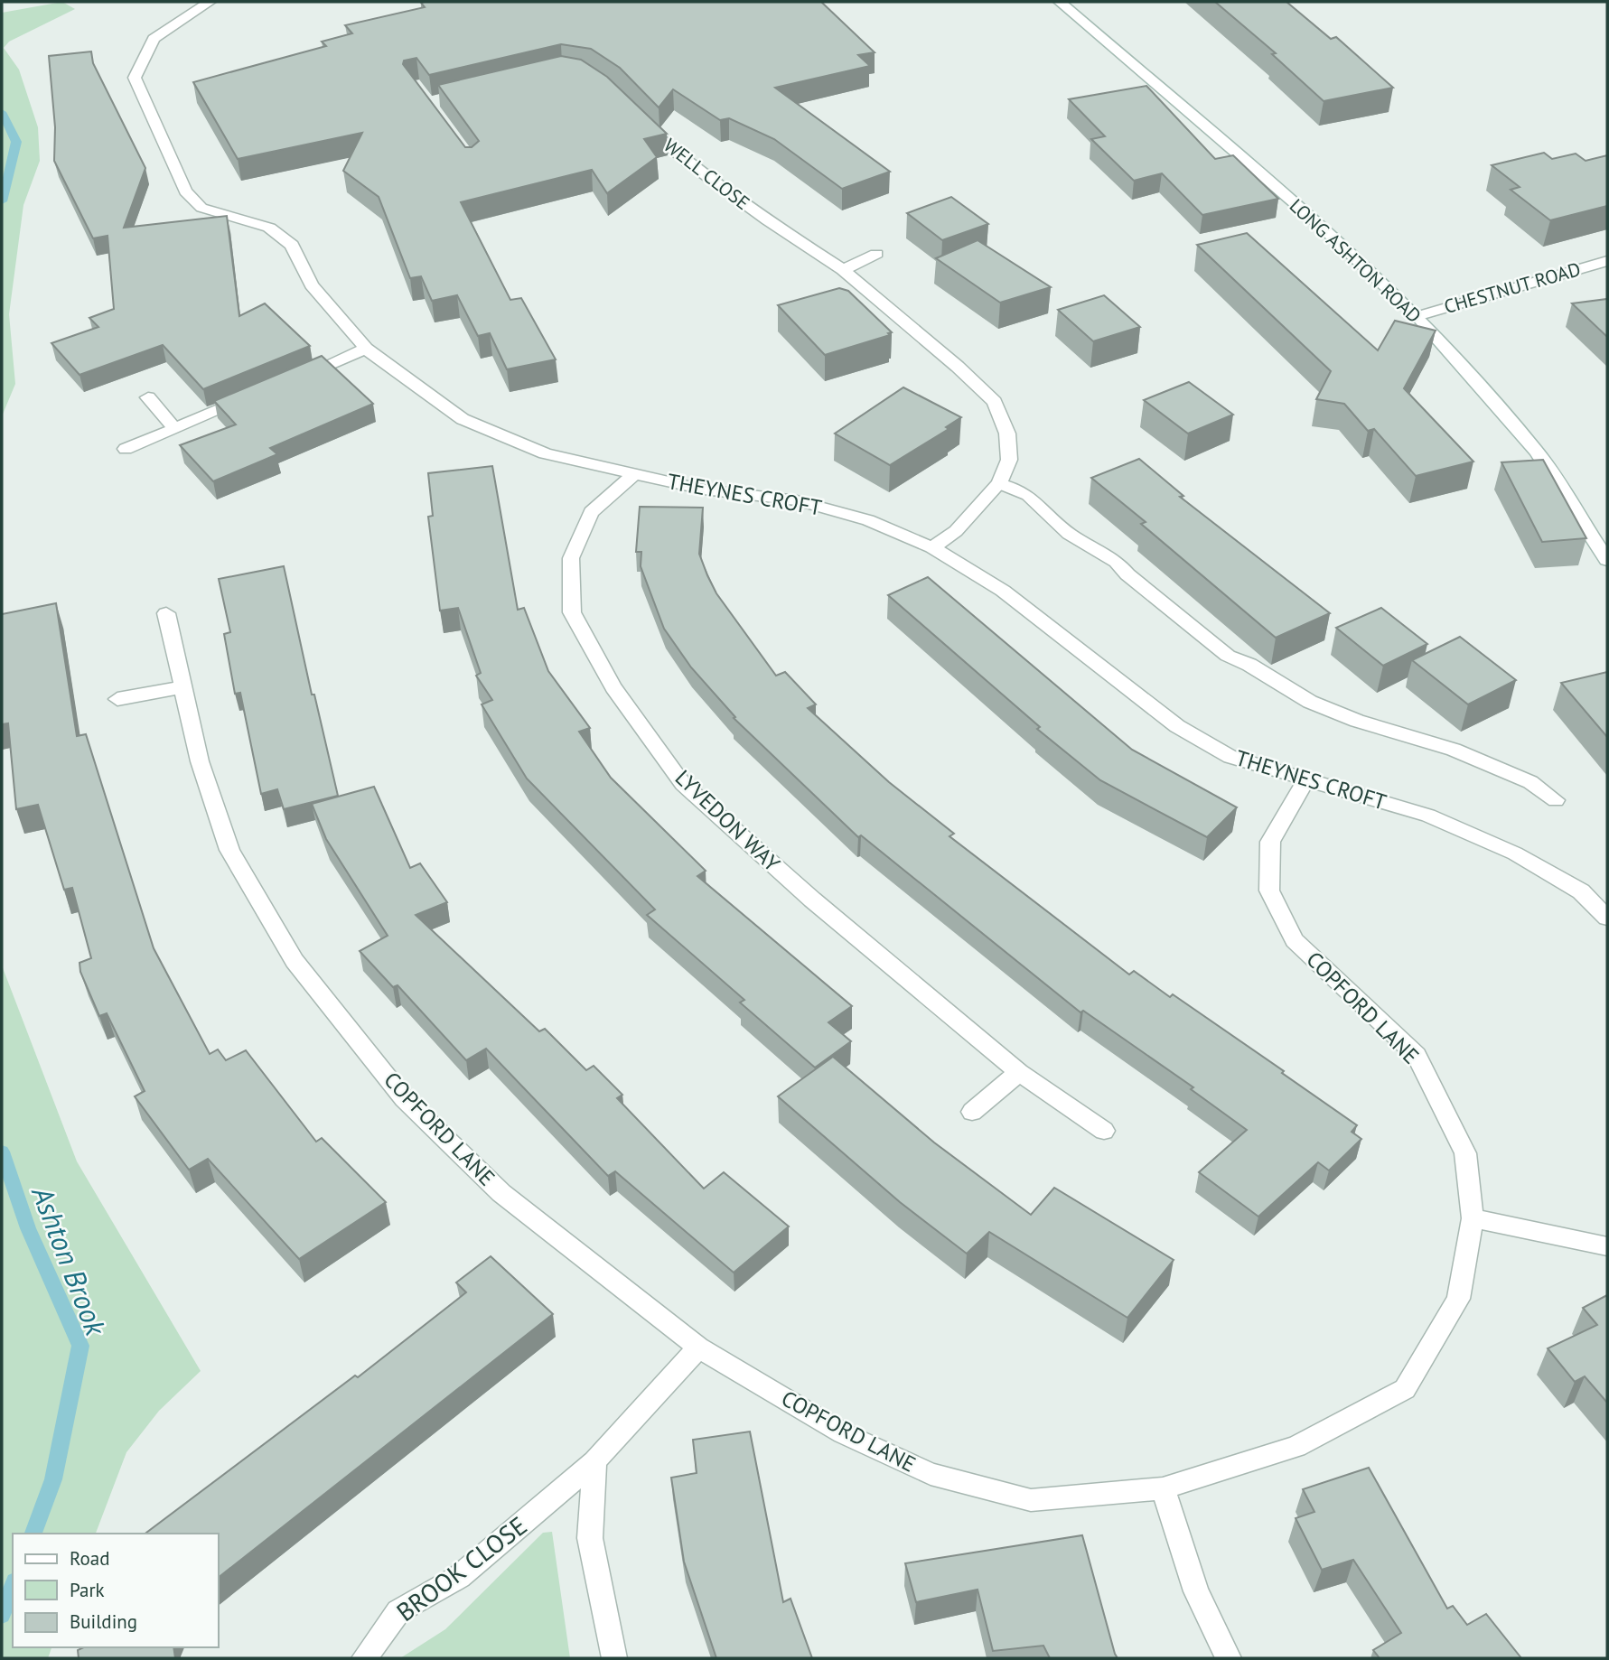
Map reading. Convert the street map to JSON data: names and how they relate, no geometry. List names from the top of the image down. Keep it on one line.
{"streets":{"street":["WELL CLOSE","LONG ASHTON ROAD","CHESTNUT ROAD","THEYNES CROFT","LYVEDON WAY","COPFORD LANE","BROOK CLOSE"]},"crossings":[["WELL CLOSE","THEYNES CROFT"],["LONG ASHTON ROAD","CHESTNUT ROAD"],["THEYNES CROFT","LYVEDON WAY"],["THEYNES CROFT","COPFORD LANE"],["COPFORD LANE","BROOK CLOSE"]],"water":["Ashton Brook"],"legend":["Road","Park","Building"]}
